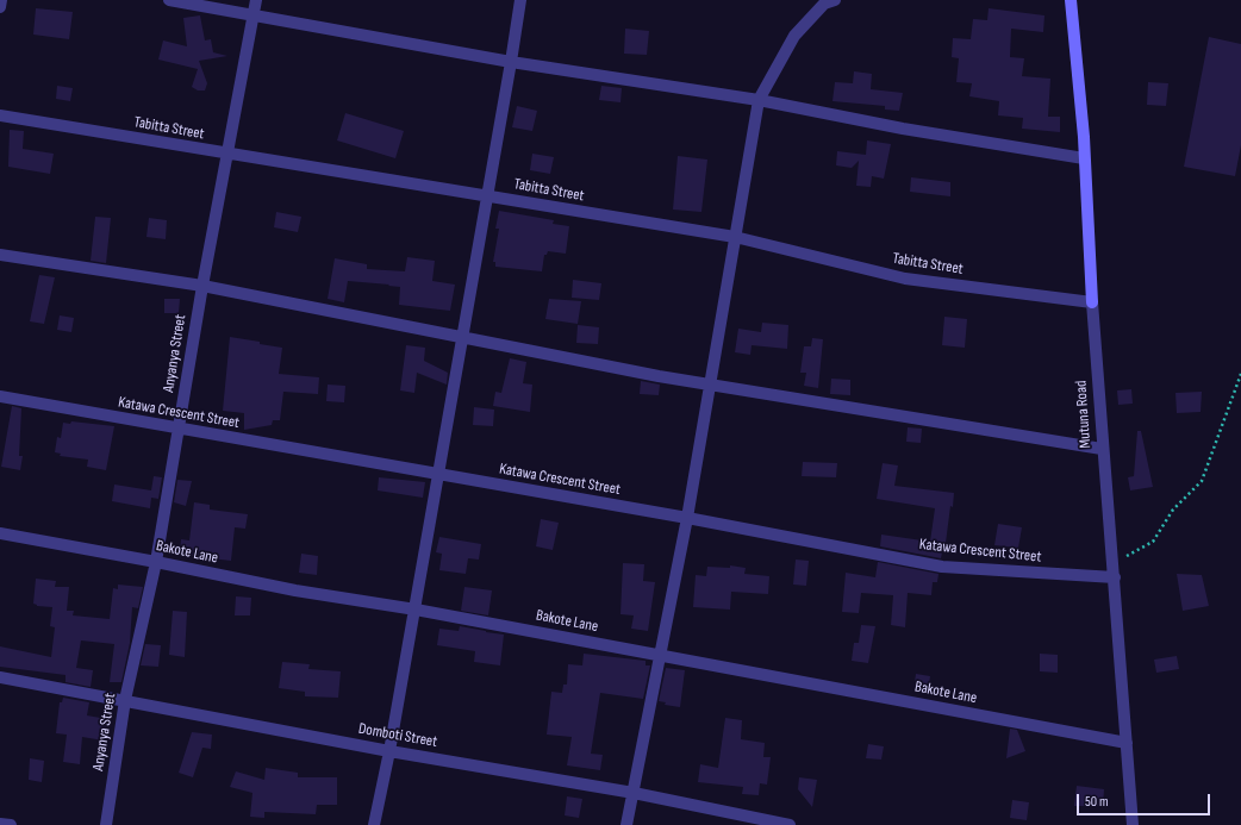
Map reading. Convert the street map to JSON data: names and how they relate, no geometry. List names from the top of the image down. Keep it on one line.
{"streets":{"street":["Tabitta Street","Anyanya Street","Katawa Crescent Street","Mutuna Road","Bakote Lane","Domboti Street"]},"crossings":[["Tabitta Street","Anyanya Street"],["Tabitta Street","Mutuna Road"],["Anyanya Street","Katawa Crescent Street"],["Anyanya Street","Bakote Lane"],["Anyanya Street","Domboti Street"],["Katawa Crescent Street","Mutuna Road"],["Mutuna Road","Bakote Lane"]],"scale_bar":"50 m"}
